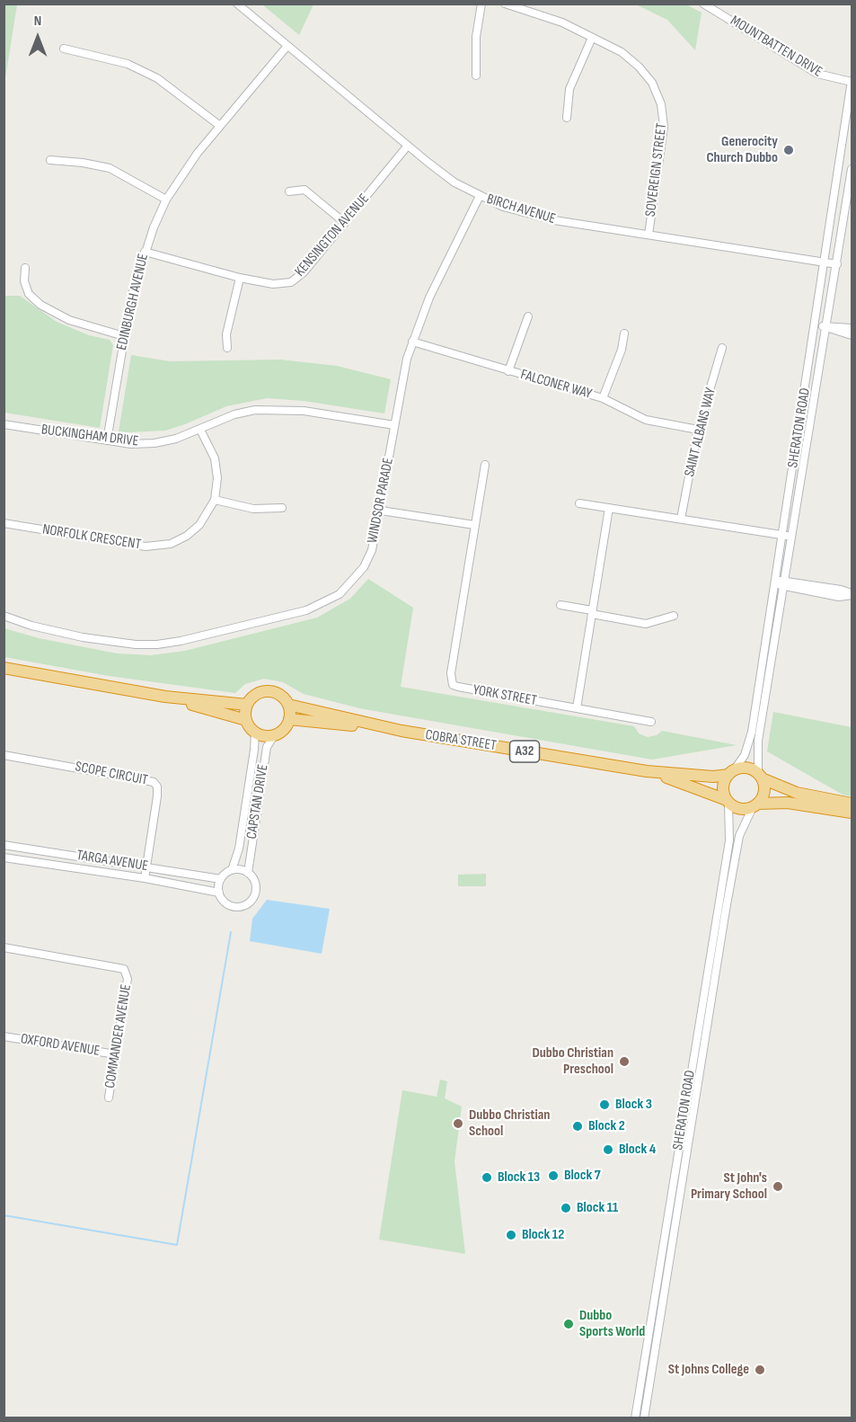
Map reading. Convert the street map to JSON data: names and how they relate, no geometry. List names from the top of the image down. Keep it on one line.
{"streets":{"highway":["COBRA STREET","A32"],"street":["MOUNTBATTEN DRIVE","SOVEREIGN STREET","BIRCH AVENUE","KENSINGTON AVENUE","EDINBURGH AVENUE","FALCONER WAY","SHERATON ROAD","SAINT ALBANS WAY","BUCKINGHAM DRIVE","WINDSOR PARADE","NORFOLK CRESCENT","YORK STREET","SCOPE CIRCUIT","CAPSTAN DRIVE","TARGA AVENUE","COMMANDER AVENUE","OXFORD AVENUE"]},"crossings":[["MOUNTBATTEN DRIVE","SHERATON ROAD"],["SOVEREIGN STREET","BIRCH AVENUE"],["BIRCH AVENUE","KENSINGTON AVENUE"],["BIRCH AVENUE","EDINBURGH AVENUE"],["BIRCH AVENUE","SHERATON ROAD"],["BIRCH AVENUE","WINDSOR PARADE"],["KENSINGTON AVENUE","EDINBURGH AVENUE"],["EDINBURGH AVENUE","BUCKINGHAM DRIVE"],["FALCONER WAY","SAINT ALBANS WAY"],["FALCONER WAY","WINDSOR PARADE"],["SHERATON ROAD","COBRA STREET"],["SHERATON ROAD","A32"],["BUCKINGHAM DRIVE","WINDSOR PARADE"],["BUCKINGHAM DRIVE","NORFOLK CRESCENT"],["COBRA STREET","A32"],["COBRA STREET","CAPSTAN DRIVE"],["A32","CAPSTAN DRIVE"],["SCOPE CIRCUIT","TARGA AVENUE"],["CAPSTAN DRIVE","TARGA AVENUE"],["COMMANDER AVENUE","OXFORD AVENUE"]],"places":["Generocity Church Dubbo","Dubbo Christian Preschool","Block 3","Dubbo Christian School","Block 2","Block 4","Block 7","Block 13","St John's Primary School","Block 11","Block 12","Dubbo Sports World","St Johns College"],"north":"top"}
